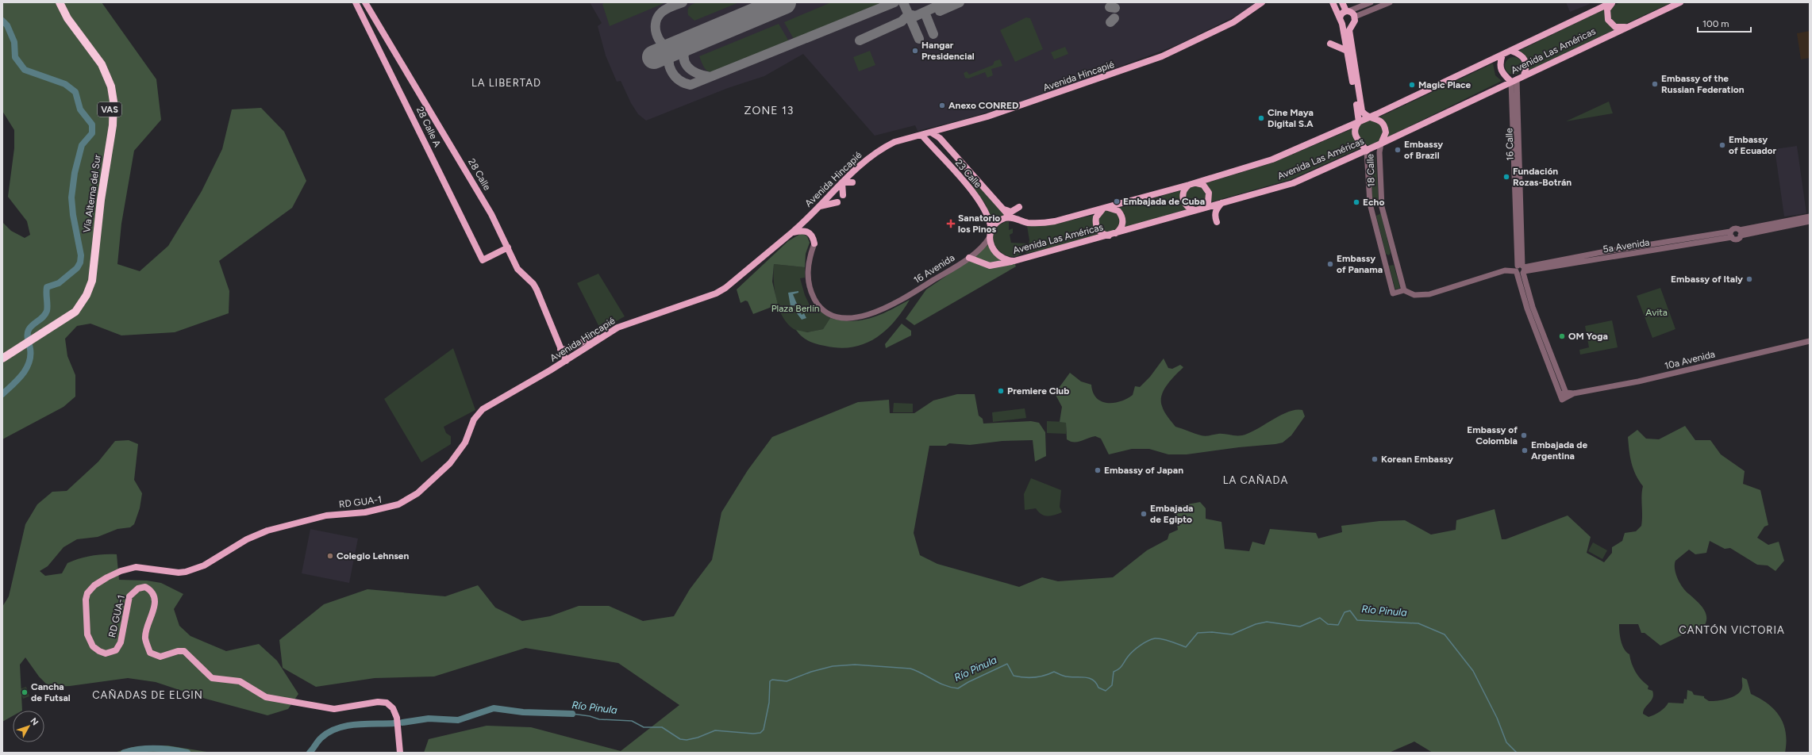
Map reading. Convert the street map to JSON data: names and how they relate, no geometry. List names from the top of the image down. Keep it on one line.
{"streets":{"highway":["VAS","Vía Alterna del Sur"],"main road":["Avenida Las Américas","Avenida Hincapié","28 Calle A","18 Calle","23 Calle","28 Calle","RD GUA-1"],"street":["16 Calle","5a Avenida","16 Avenida","10a Avenida"]},"crossings":[["Avenida Las Américas","16 Calle"],["Avenida Las Américas","18 Calle"],["Avenida Las Américas","23 Calle"],["Avenida Las Américas","16 Avenida"],["Avenida Hincapié","23 Calle"],["Avenida Hincapié","28 Calle"],["Avenida Hincapié","RD GUA-1"],["28 Calle A","28 Calle"],["16 Calle","5a Avenida"],["16 Calle","10a Avenida"],["18 Calle","5a Avenida"],["23 Calle","16 Avenida"]],"districts":["LA LIBERTAD","ZONE 13","LA CAÑADA","CANTÓN VICTORIA","CAÑADAS DE ELGIN"],"water":["Río Pinula"],"parks":["Plaza Berlín","Avita"],"places":{"other":["Hangar Presidencial","Embassy of the Russian Federation","Magic Place","Anexo CONRED","Cine Maya Digital S.A","Embassy of Ecuador","Embassy of Brazil","Fundación Rozas-Botrán","Embajada de Cuba","Echo","Embassy of Panama","Embassy of Italy","OM Yoga","Premiere Club","Embassy of Colombia","Embajada de Argentina","Korean Embassy","Embassy of Japan","Embajada de Egipto","Colegio Lehnsen","Cancha de Futsal"],"health":["Sanatorio los Pinos"]},"scale_bar":"100 m","north":"top right"}
